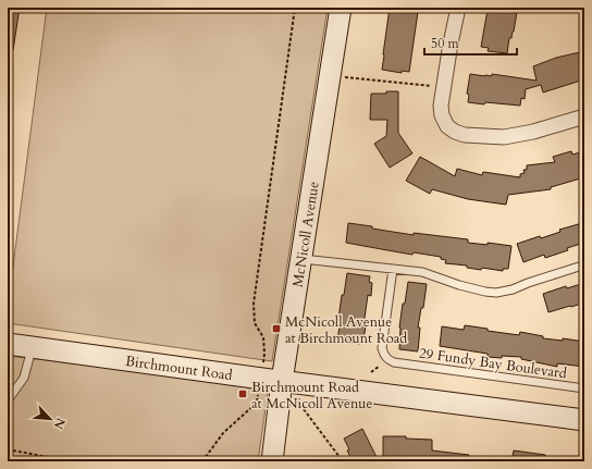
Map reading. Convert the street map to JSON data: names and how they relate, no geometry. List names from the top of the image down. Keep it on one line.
{"streets":{"main road":["McNicoll Avenue","Birchmount Road"],"lane":["29 Fundy Bay Boulevard"]},"crossings":[["McNicoll Avenue","Birchmount Road"]],"places":{"transit":["McNicoll Avenue at Birchmount Road","Birchmount Road at McNicoll Avenue"]},"scale_bar":"50 m","north":"bottom right"}
